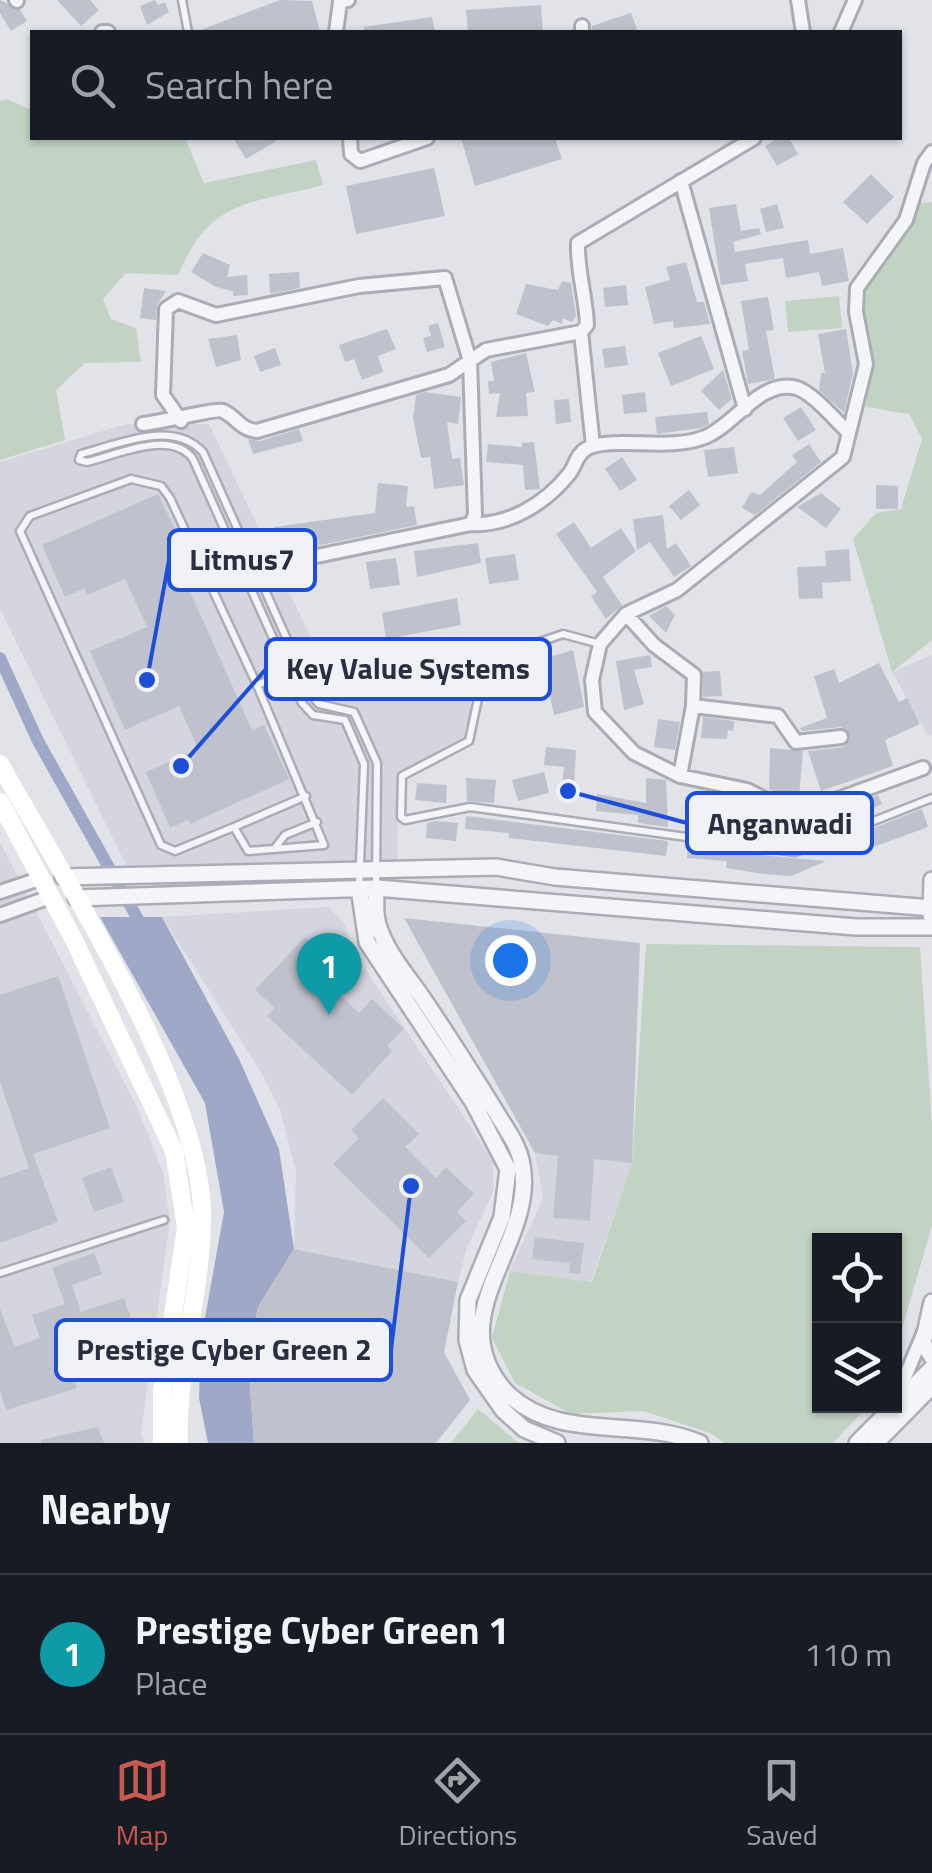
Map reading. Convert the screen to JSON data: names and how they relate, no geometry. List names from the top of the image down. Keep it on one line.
{"places":["Litmus7","Key Value Systems","Anganwadi","Prestige Cyber Green 2"],"page":{"search":"Search here","pins":"1","heading":"Nearby","list":[{"mark":"1","name":"Prestige Cyber Green 1","note":"Place","value":"110 m"}],"nav":["Map","Directions","Saved"]}}
